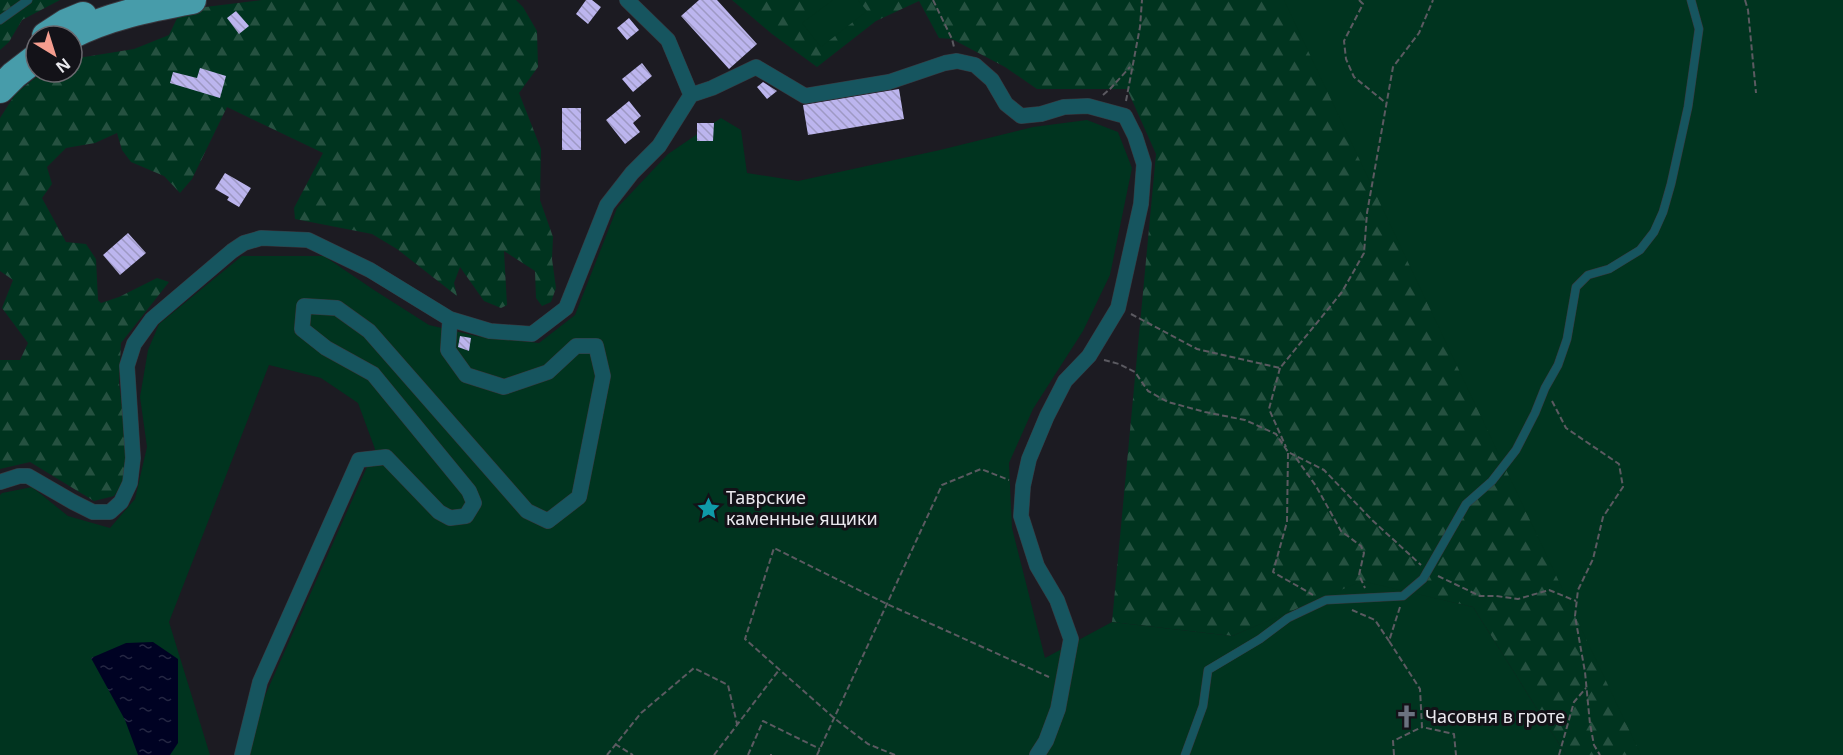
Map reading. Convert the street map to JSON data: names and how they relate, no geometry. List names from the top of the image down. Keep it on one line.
{"places":{"place":["Таврские каменные ящики"],"church":["Часовня в гроте"]},"north":"bottom right"}
